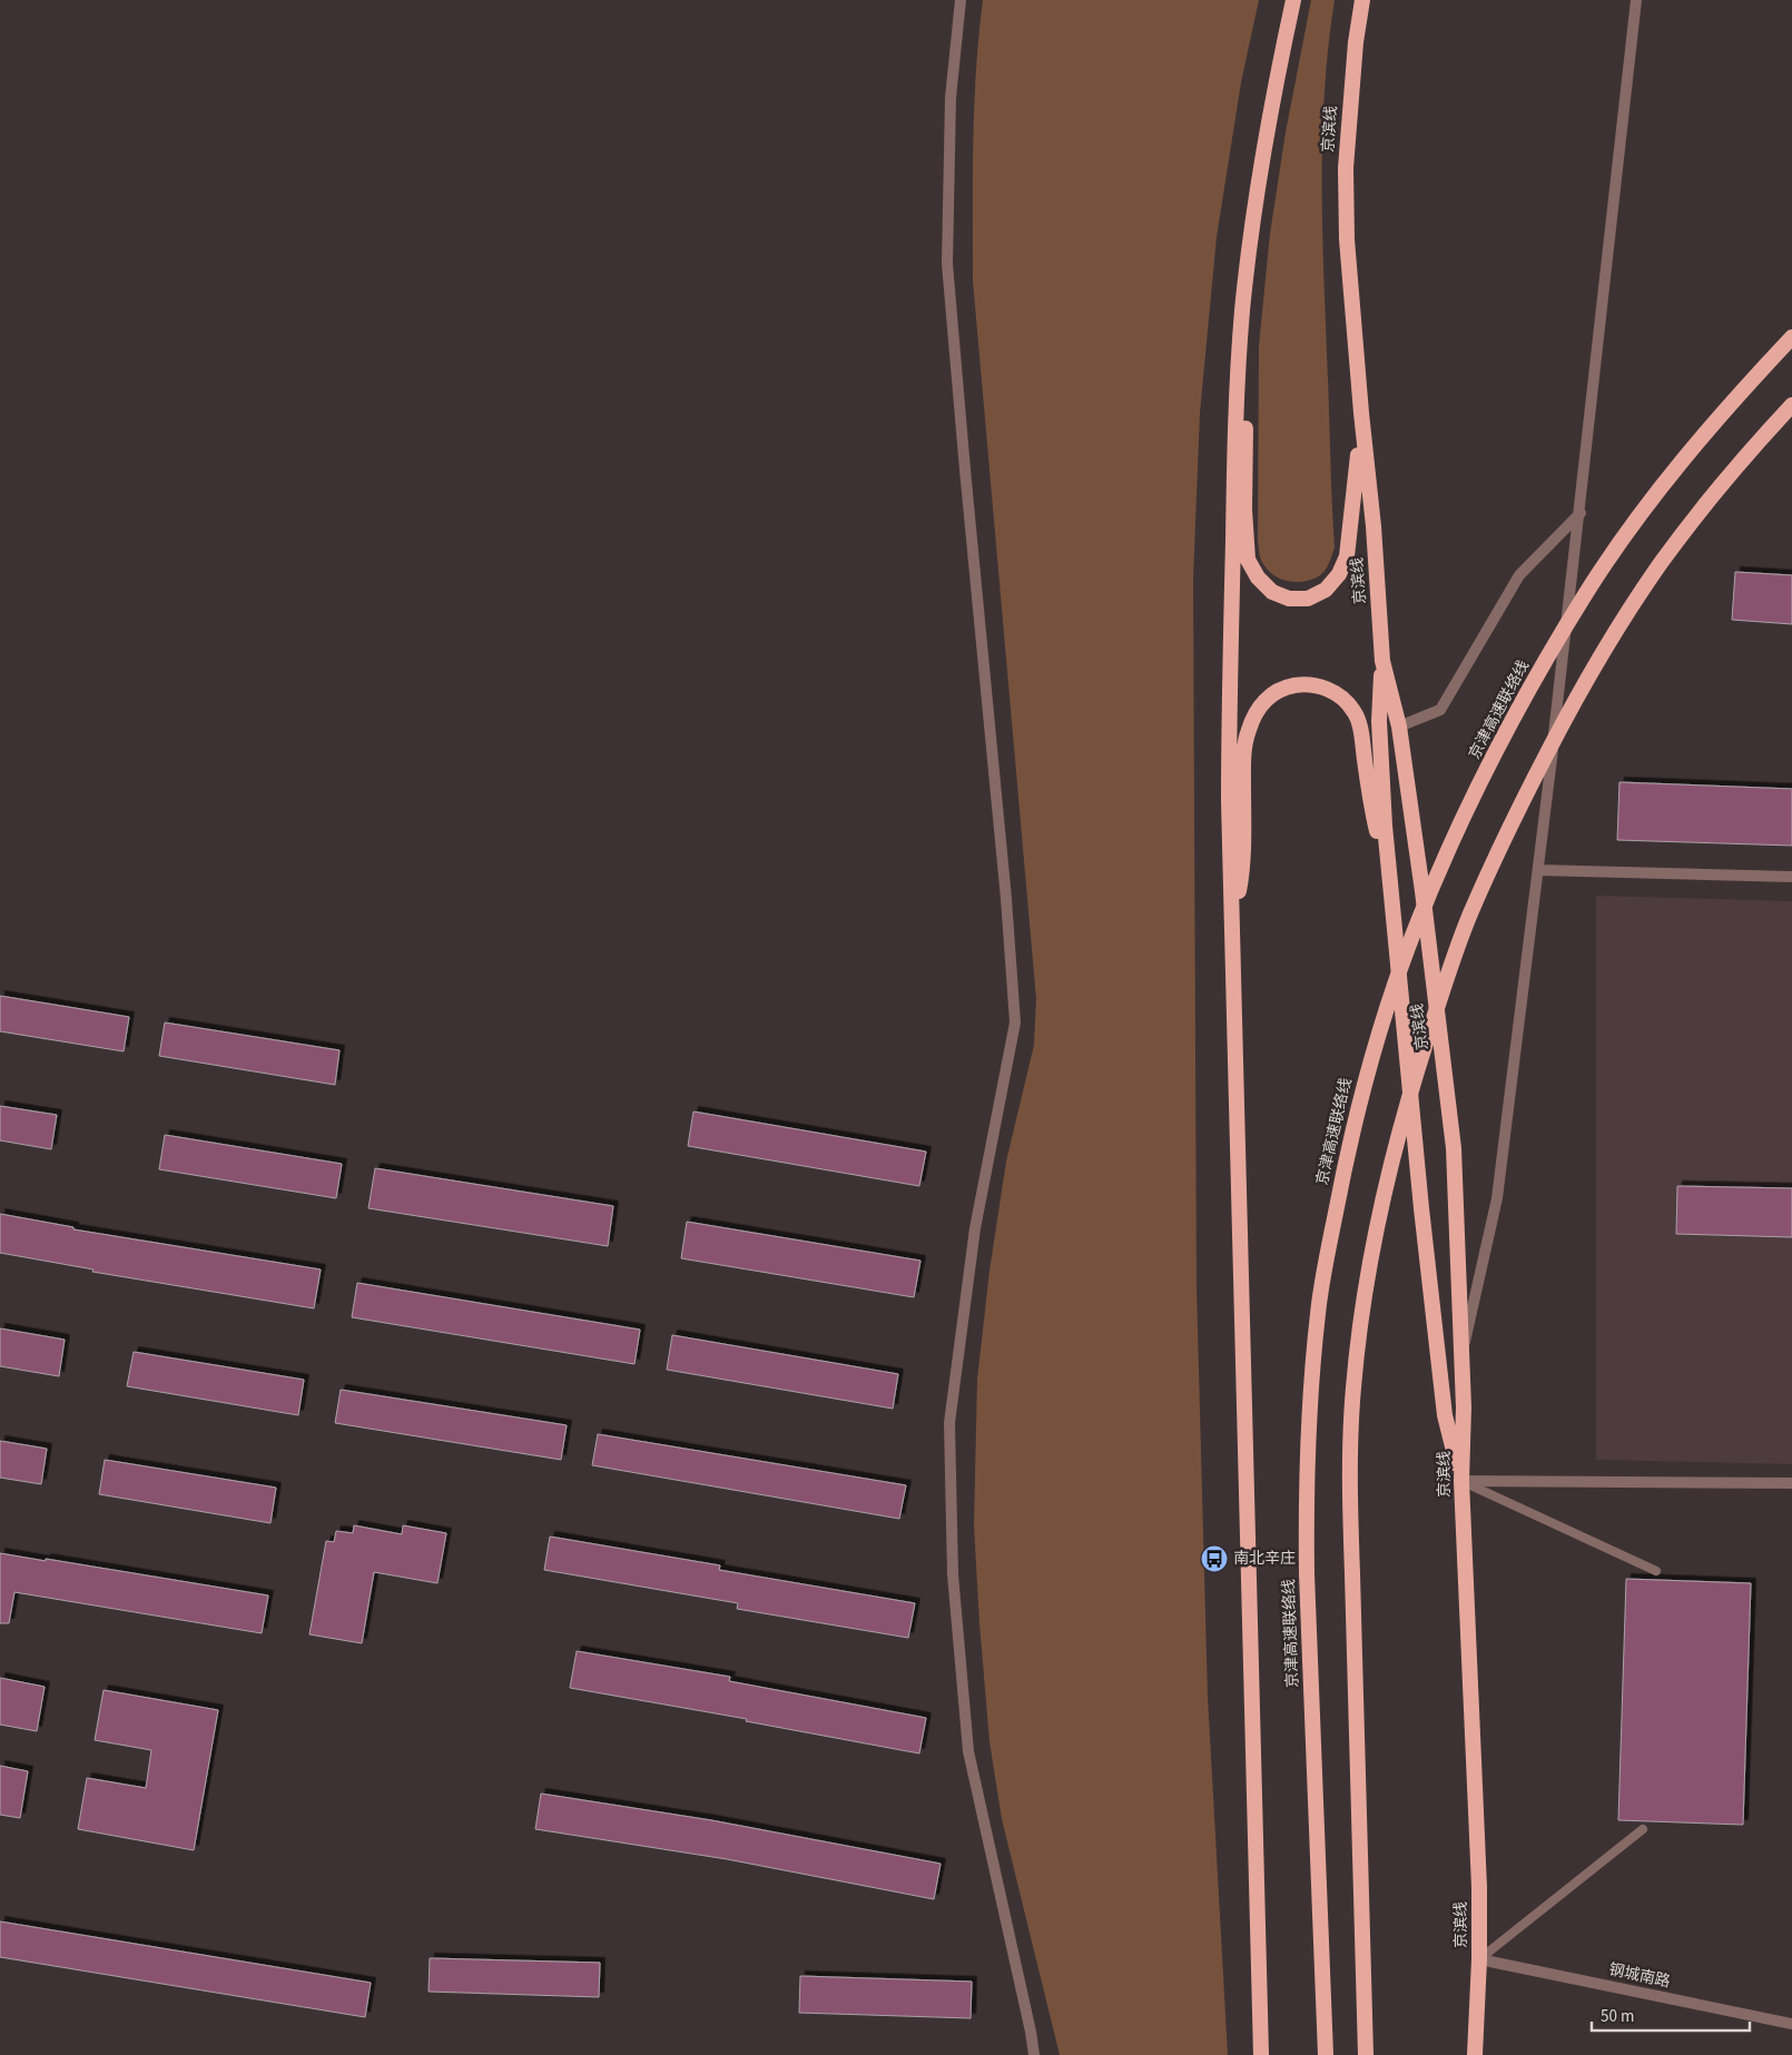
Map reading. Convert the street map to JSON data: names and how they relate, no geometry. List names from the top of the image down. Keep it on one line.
{"streets":{"highway":["京滨线","京津高速联络线"],"street":["钢城南路"]},"crossings":[["京滨线","钢城南路"]],"places":{"bus stop":["南北辛庄"]},"scale_bar":"50 m"}
